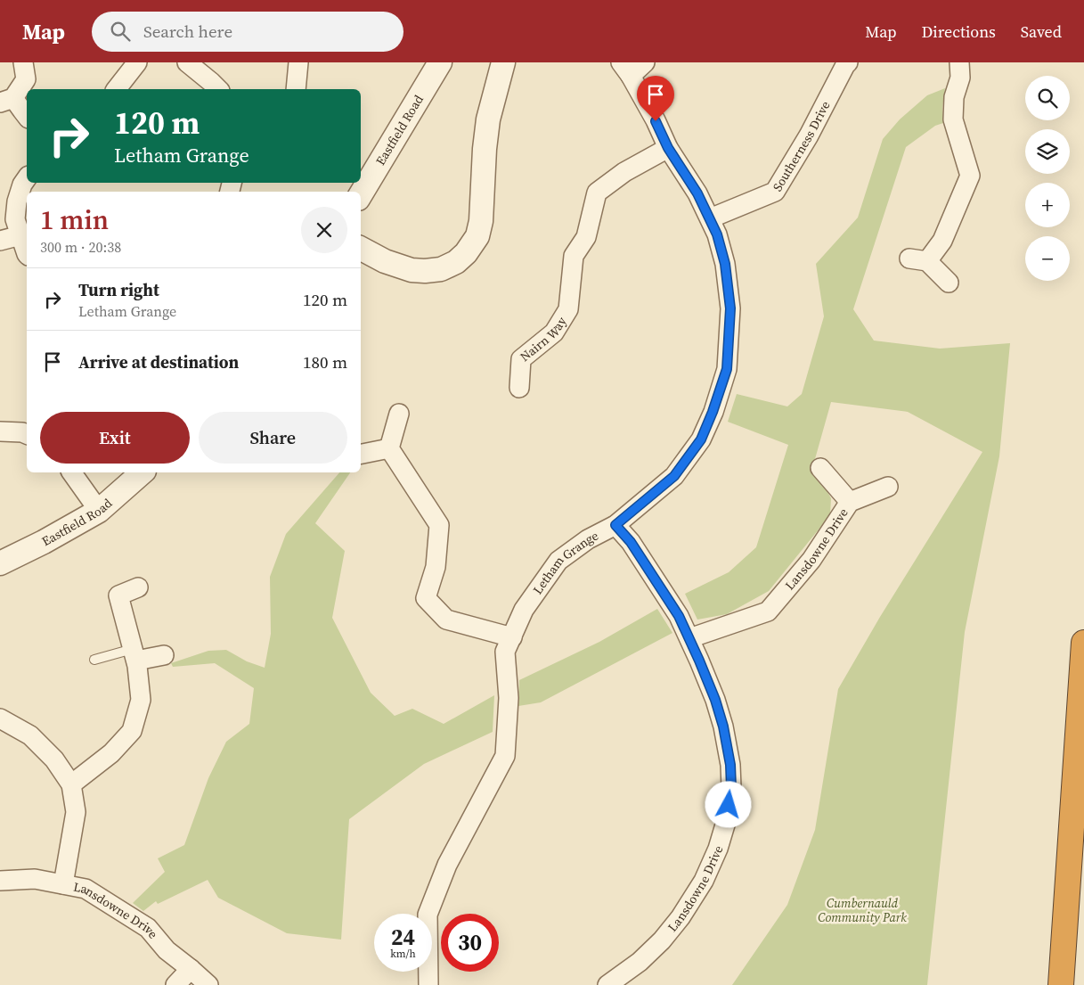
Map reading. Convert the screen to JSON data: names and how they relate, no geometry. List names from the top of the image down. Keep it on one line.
{"streets":{"street":["Eastfield Road","Southerness Drive","Nairn Way","Lansdowne Drive","Letham Grange"]},"crossings":[["Southerness Drive","Letham Grange"],["Nairn Way","Letham Grange"],["Lansdowne Drive","Letham Grange"]],"parks":["Cumbernauld Community Park"],"page":{"header":"Map","search":"Search here","nav":["Map","Directions","Saved"],"map_buttons":["+","−"],"turn":["120 m","Letham Grange"],"heading":["1 min","300 m · 20:38"],"list":[{"name":"Turn right","note":"Letham Grange","value":"120 m"},{"name":"Arrive at destination","value":"180 m"}],"buttons":["Exit","Share"],"speed":"24 km/h","limit":"30"}}
